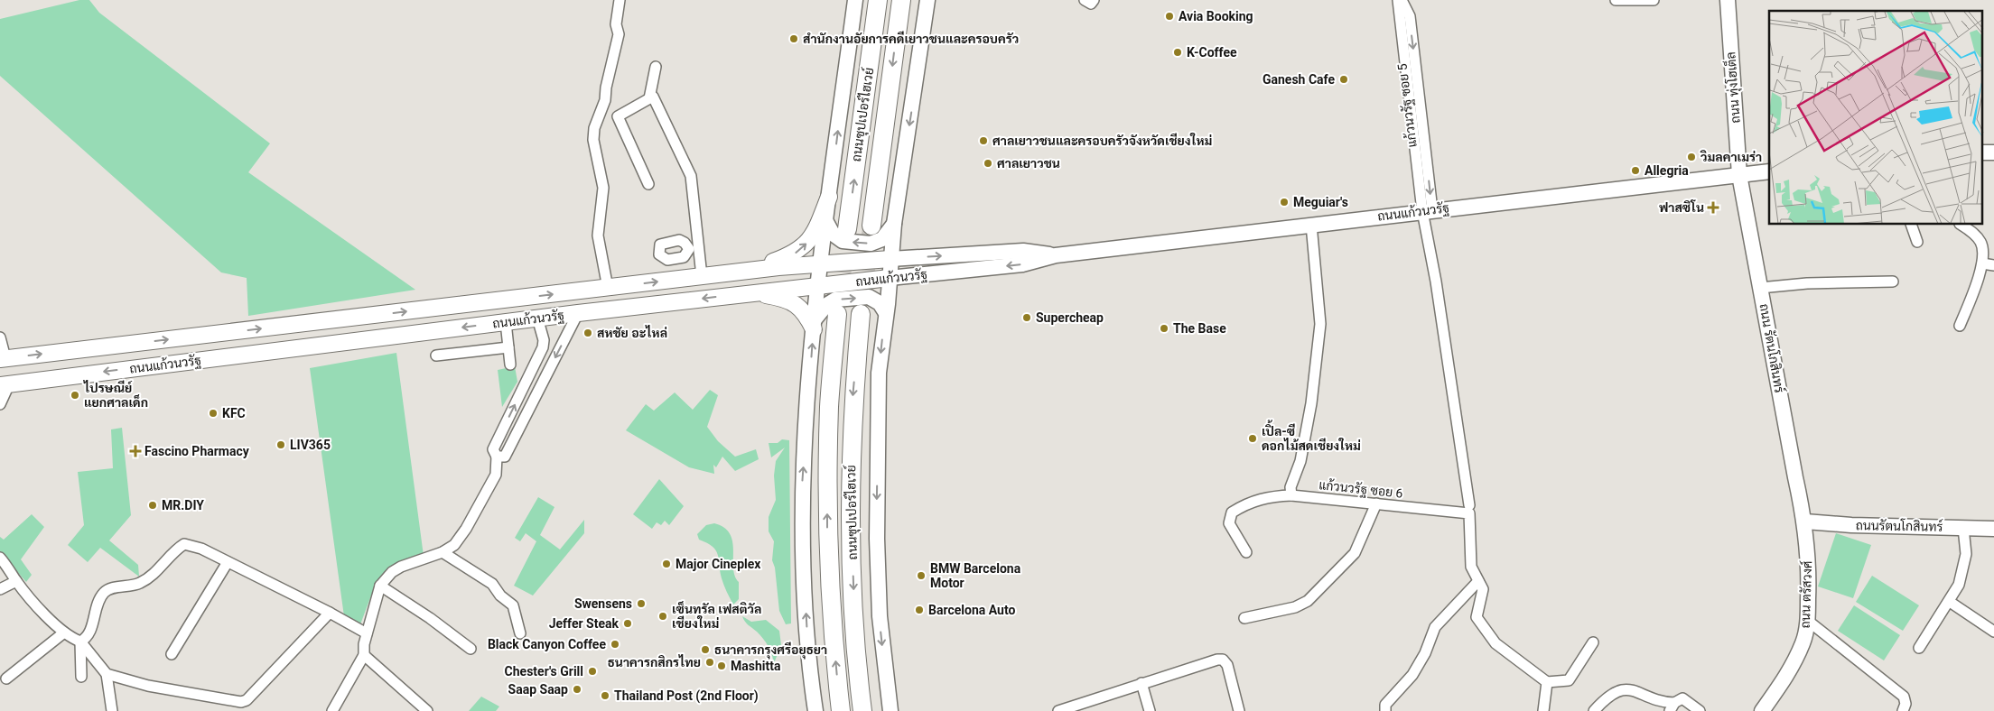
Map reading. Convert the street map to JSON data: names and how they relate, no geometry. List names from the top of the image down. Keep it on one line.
{"streets":{"highway":["ถนนซุปเปอร์ไฮเวย์"],"main road":["ถนนแก้วนวรัฐ"],"street":["ถนน ทุ่งโฮเต็ล","แก้วนวรัฐ ซอย 5","ถนน รัตนโกสินทร์","แก้วนวรัฐ ซอย 6","ถนนรัตนโกสินทร์","ถนน ตรัสวงศ์"]},"crossings":[["ถนน ทุ่งโฮเต็ล","ถนนแก้วนวรัฐ"],["ถนน ทุ่งโฮเต็ล","ถนน รัตนโกสินทร์"],["แก้วนวรัฐ ซอย 5","ถนนแก้วนวรัฐ"],["ถนนแก้วนวรัฐ","ถนน รัตนโกสินทร์"],["ถนน รัตนโกสินทร์","ถนนรัตนโกสินทร์"],["ถนน รัตนโกสินทร์","ถนน ตรัสวงศ์"],["ถนนรัตนโกสินทร์","ถนน ตรัสวงศ์"]],"places":{"other":["Avia Booking","สำนักงานอัยการคดีเยาวชนและครอบครัว","K-Coffee","Ganesh Cafe","ศาลเยาวชนและครอบครัวจังหวัดเชียงใหม่","วิมลคาเมร่า","ศาลเยาวชน","Allegria","Meguiar's","Supercheap","The Base","สหชัย อะไหล่","ไปรษณีย์ แยกศาลเด็ก","KFC","เปิ้ล-ซี ดอกไม้สดเชียงใหม่","LIV365","MR.DIY","Major Cineplex","BMW Barcelona Motor","Swensens","Barcelona Auto","เซ็นทรัล เฟสติวัล เชียงใหม่","Jeffer Steak","Black Canyon Coffee","ธนาคารกรุงศรีอยุธยา","ธนาคารกสิกรไทย","Mashitta","Chester's Grill","Saap Saap","Thailand Post (2nd Floor)"],"health":["ฟาสซิโน","Fascino Pharmacy"]}}
